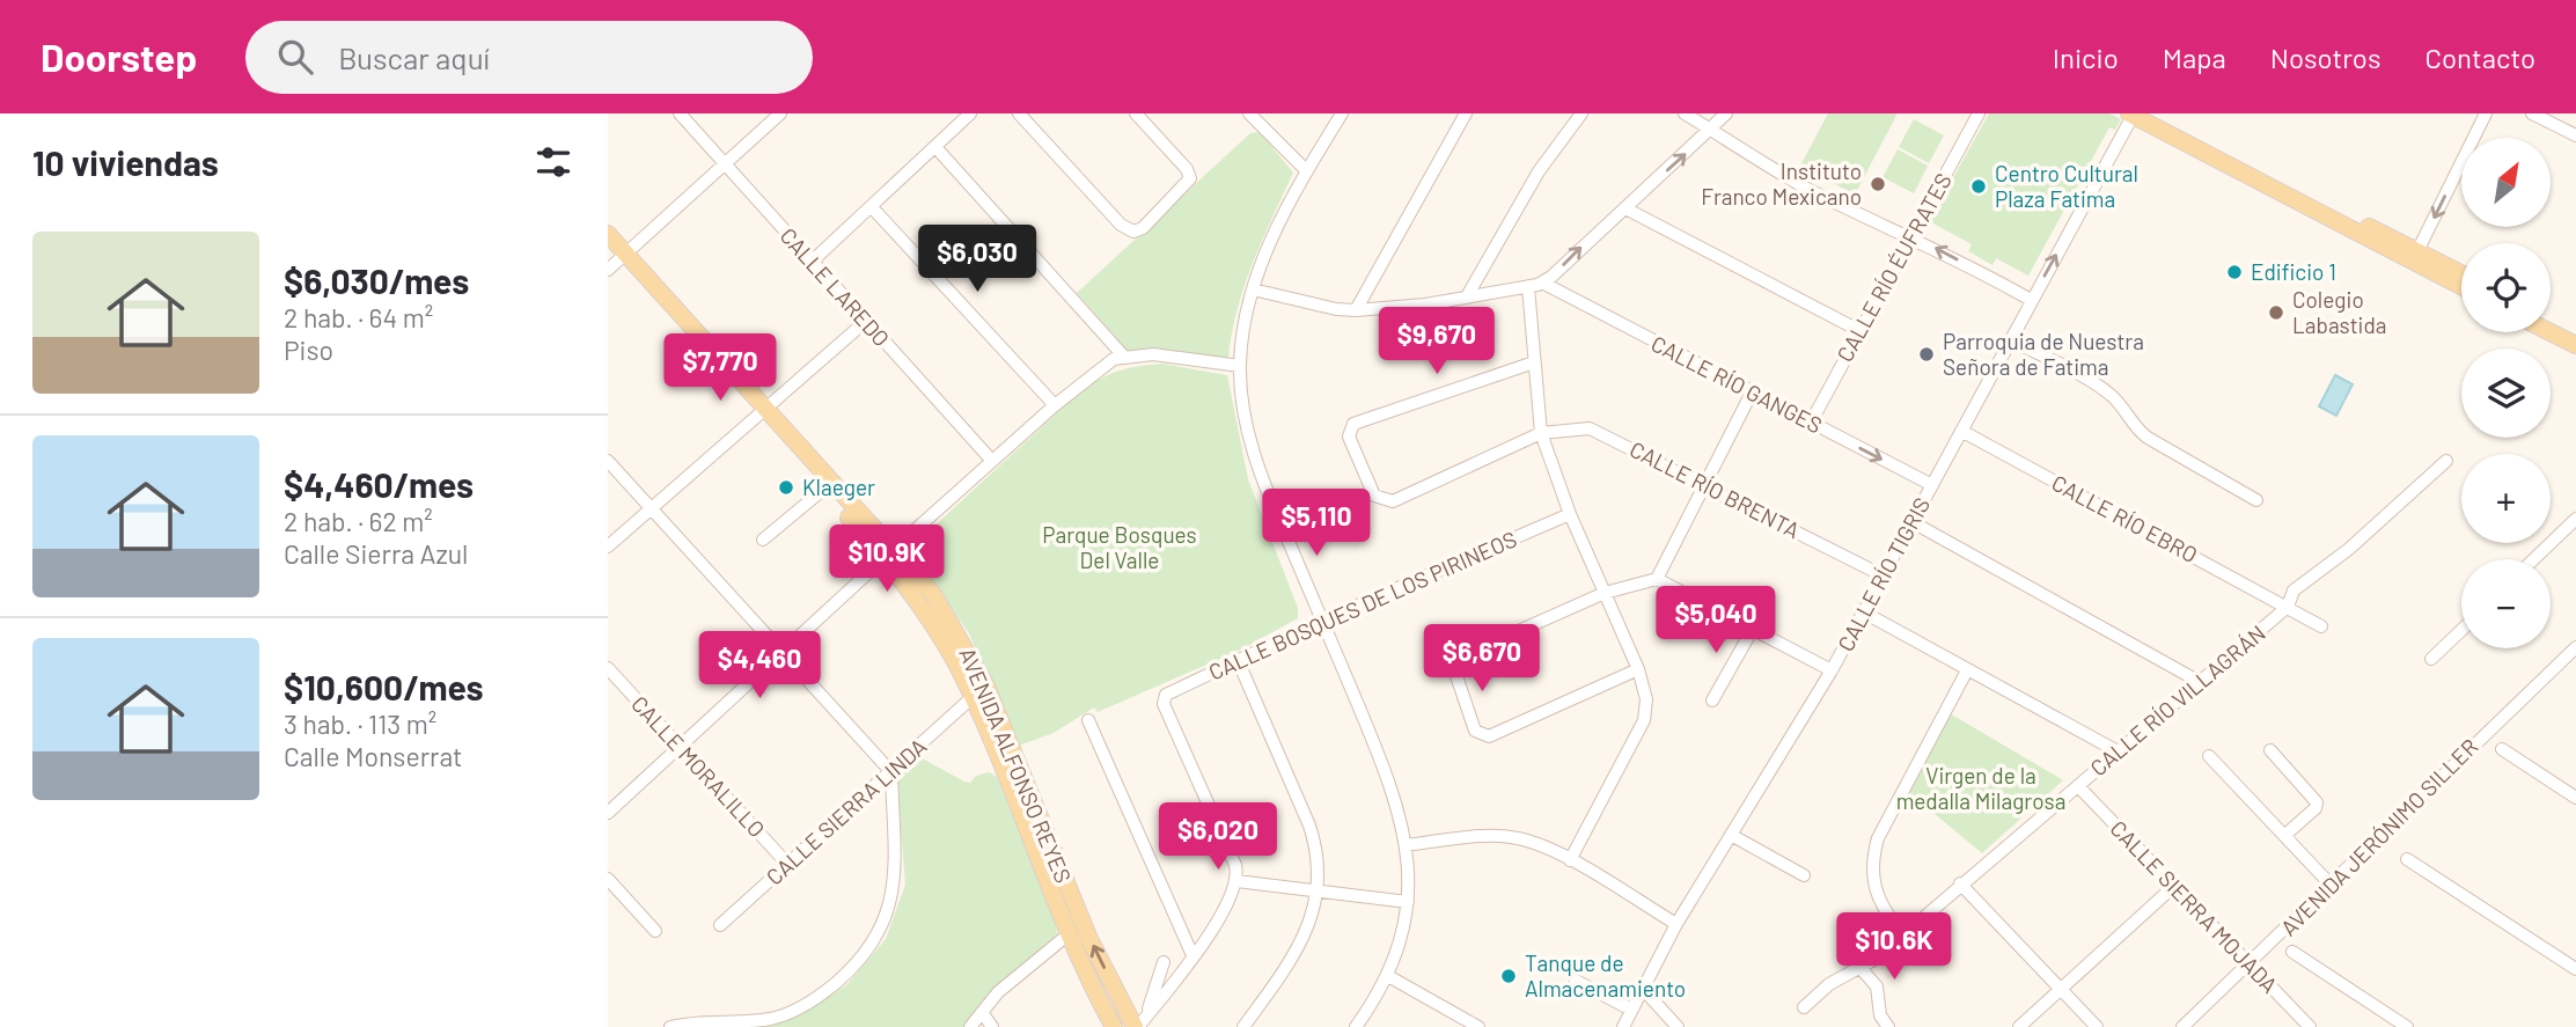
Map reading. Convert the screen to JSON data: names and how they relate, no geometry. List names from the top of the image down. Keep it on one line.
{"streets":{"main road":["AVENIDA ALFONSO REYES"],"street":["CALLE RÍO ÉUFRATES","CALLE LAREDO","CALLE RÍO GANGES","CALLE RÍO BRENTA","CALLE RÍO EBRO","CALLE RÍO TIGRIS","CALLE BOSQUES DE LOS PIRINEOS","CALLE RÍO VILLAGRÁN","CALLE MORALILLO","CALLE SIERRA LINDA","AVENIDA JERÓNIMO SILLER","CALLE SIERRA MOJADA"]},"crossings":[["CALLE RÍO ÉUFRATES","CALLE RÍO GANGES"],["CALLE RÍO GANGES","CALLE RÍO TIGRIS"],["CALLE RÍO BRENTA","CALLE RÍO TIGRIS"],["CALLE RÍO EBRO","CALLE RÍO TIGRIS"],["CALLE RÍO EBRO","CALLE RÍO VILLAGRÁN"],["CALLE RÍO VILLAGRÁN","CALLE SIERRA MOJADA"],["AVENIDA ALFONSO REYES","CALLE SIERRA LINDA"],["CALLE MORALILLO","CALLE SIERRA LINDA"],["AVENIDA JERÓNIMO SILLER","CALLE SIERRA MOJADA"]],"parks":["Parque Bosques Del Valle","Virgen de la medalla Milagrosa"],"places":["Instituto Franco Mexicano","Centro Cultural Plaza Fatima","Edificio 1","Colegio Labastida","Parroquia de Nuestra Señora de Fatima","Klaeger","Tanque de Almacenamiento"],"north":"top right","page":{"header":"Doorstep","search":"Buscar aquí","nav":["Inicio","Mapa","Nosotros","Contacto"],"heading":"10 viviendas","map_buttons":["+","−"],"list":[{"name":"$6,030/mes","note":"2 hab. · 64 m² · Piso"},{"name":"$4,460/mes","note":"2 hab. · 62 m² · Calle Sierra Azul"},{"name":"$10,600/mes","note":"3 hab. · 113 m² · Calle Monserrat"}],"price":["$6,030","$9,670","$7,770","$5,110","$10.9K","$5,040","$6,670","$4,460","$6,020","$10.6K"]}}
